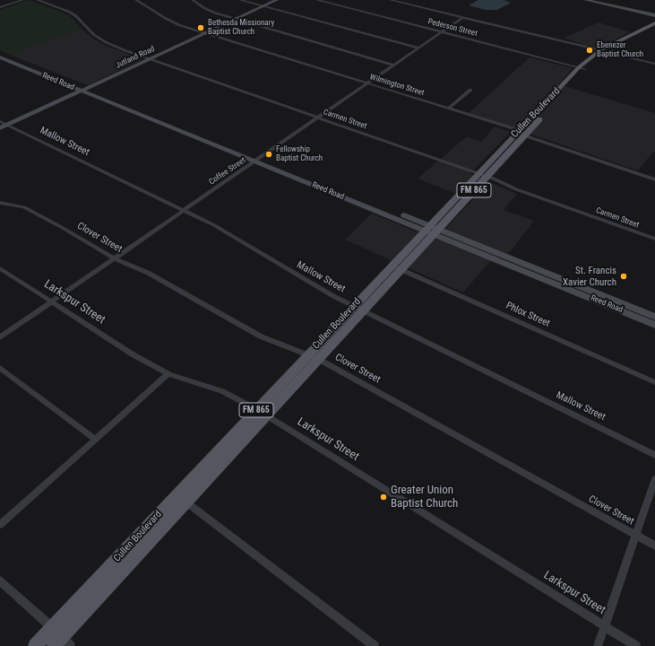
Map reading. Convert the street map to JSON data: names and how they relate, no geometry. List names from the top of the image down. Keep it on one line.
{"streets":{"main road":["Cullen Boulevard","FM 865"],"street":["Pederson Street","Jutland Road","Reed Road","Wilmington Street","Carmen Street","Mallow Street","Coffee Street","Clover Street","Larkspur Street","Phlox Street"]},"crossings":[["Pederson Street","Cullen Boulevard"],["Pederson Street","Coffee Street"],["Jutland Road","Reed Road"],["Jutland Road","Wilmington Street"],["Jutland Road","Carmen Street"],["Jutland Road","Mallow Street"],["Reed Road","Cullen Boulevard"],["Reed Road","Coffee Street"],["Wilmington Street","Cullen Boulevard"],["Wilmington Street","Coffee Street"],["Cullen Boulevard","Carmen Street"],["Cullen Boulevard","Mallow Street"],["Cullen Boulevard","Clover Street"],["Cullen Boulevard","Larkspur Street"],["Cullen Boulevard","Phlox Street"],["Carmen Street","Coffee Street"],["Mallow Street","Coffee Street"],["Coffee Street","Clover Street"],["Coffee Street","Larkspur Street"]],"places":["Bethesda Missionary Baptist Church","Ebenezer Baptist Church","Fellowship Baptist Church","St. Francis Xavier Church","Greater Union Baptist Church"]}
